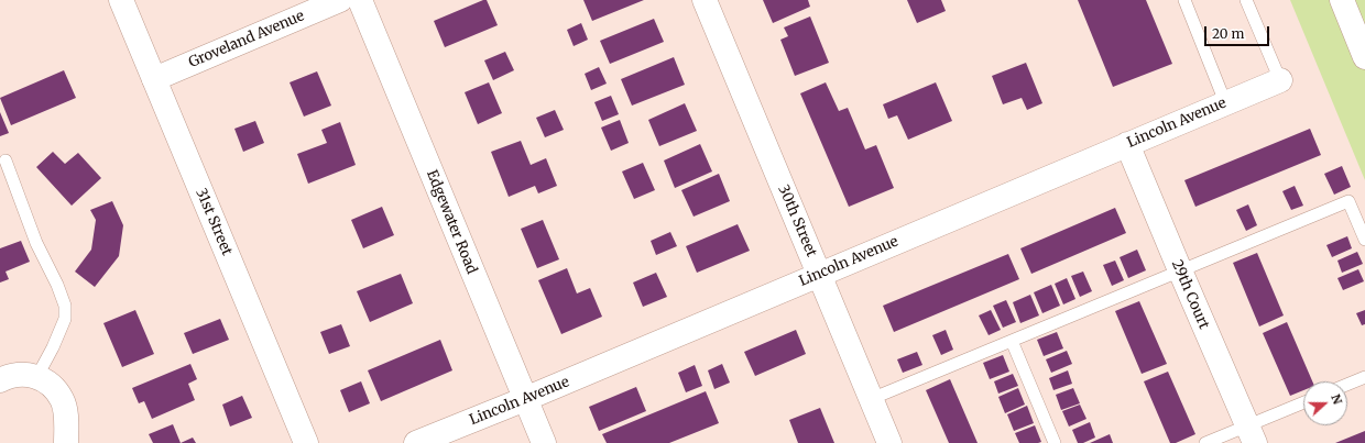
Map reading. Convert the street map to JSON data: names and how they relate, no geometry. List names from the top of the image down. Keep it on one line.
{"streets":{"street":["Groveland Avenue","Lincoln Avenue","30th Street","31st Street","Edgewater Road","29th Court"]},"crossings":[["Groveland Avenue","31st Street"],["Lincoln Avenue","30th Street"],["Lincoln Avenue","Edgewater Road"],["Lincoln Avenue","29th Court"]],"scale_bar":"20 m","north":"right"}
